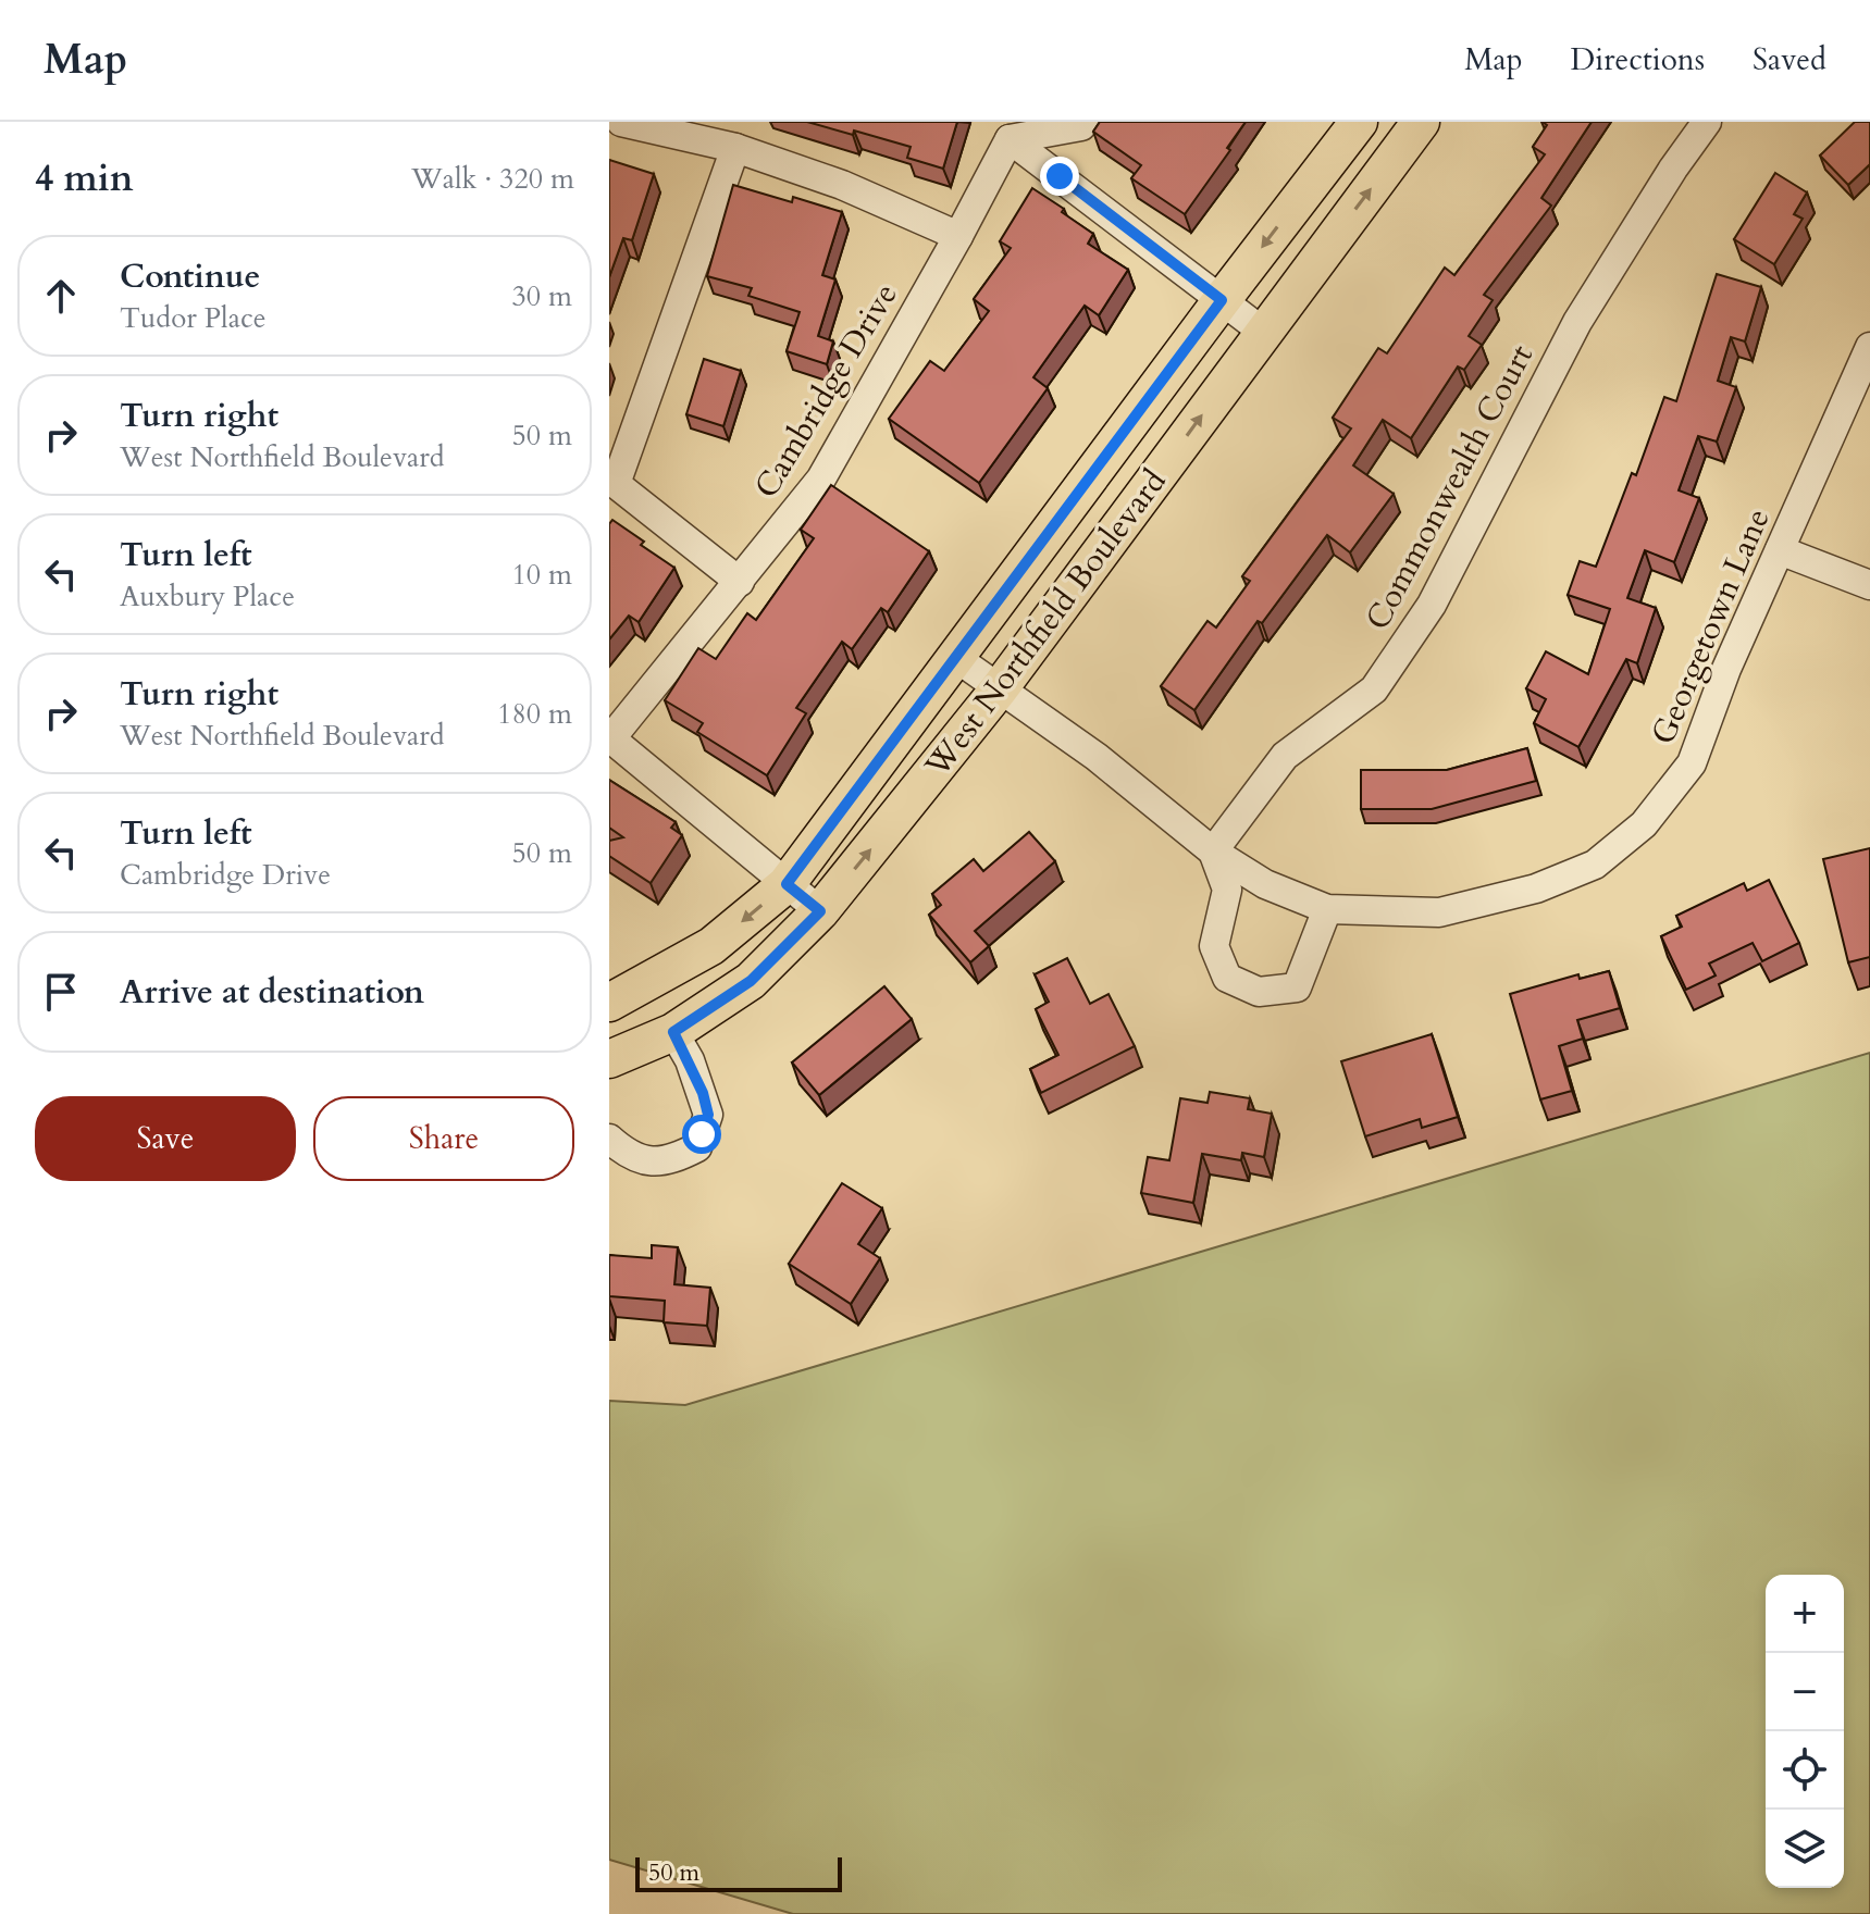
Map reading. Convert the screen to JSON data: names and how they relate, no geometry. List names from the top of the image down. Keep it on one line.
{"streets":{"main road":["West Northfield Boulevard"],"street":["Cambridge Drive","Commonwealth Court","Georgetown Lane"]},"crossings":[["Commonwealth Court","Georgetown Lane"],["West Northfield Boulevard","Georgetown Lane"]],"scale_bar":"50 m","page":{"header":"Map","nav":["Map","Directions","Saved"],"heading":["4 min","Walk · 320 m"],"list":[["Continue","Tudor Place","30 m"],["Turn right","West Northfield Boulevard","50 m"],["Turn left","Auxbury Place","10 m"],["Turn right","West Northfield Boulevard","180 m"],["Turn left","Cambridge Drive","50 m"],"Arrive at destination"],"buttons":["Save","Share"],"map_buttons":["+","−"],"scale":"50 m"}}
